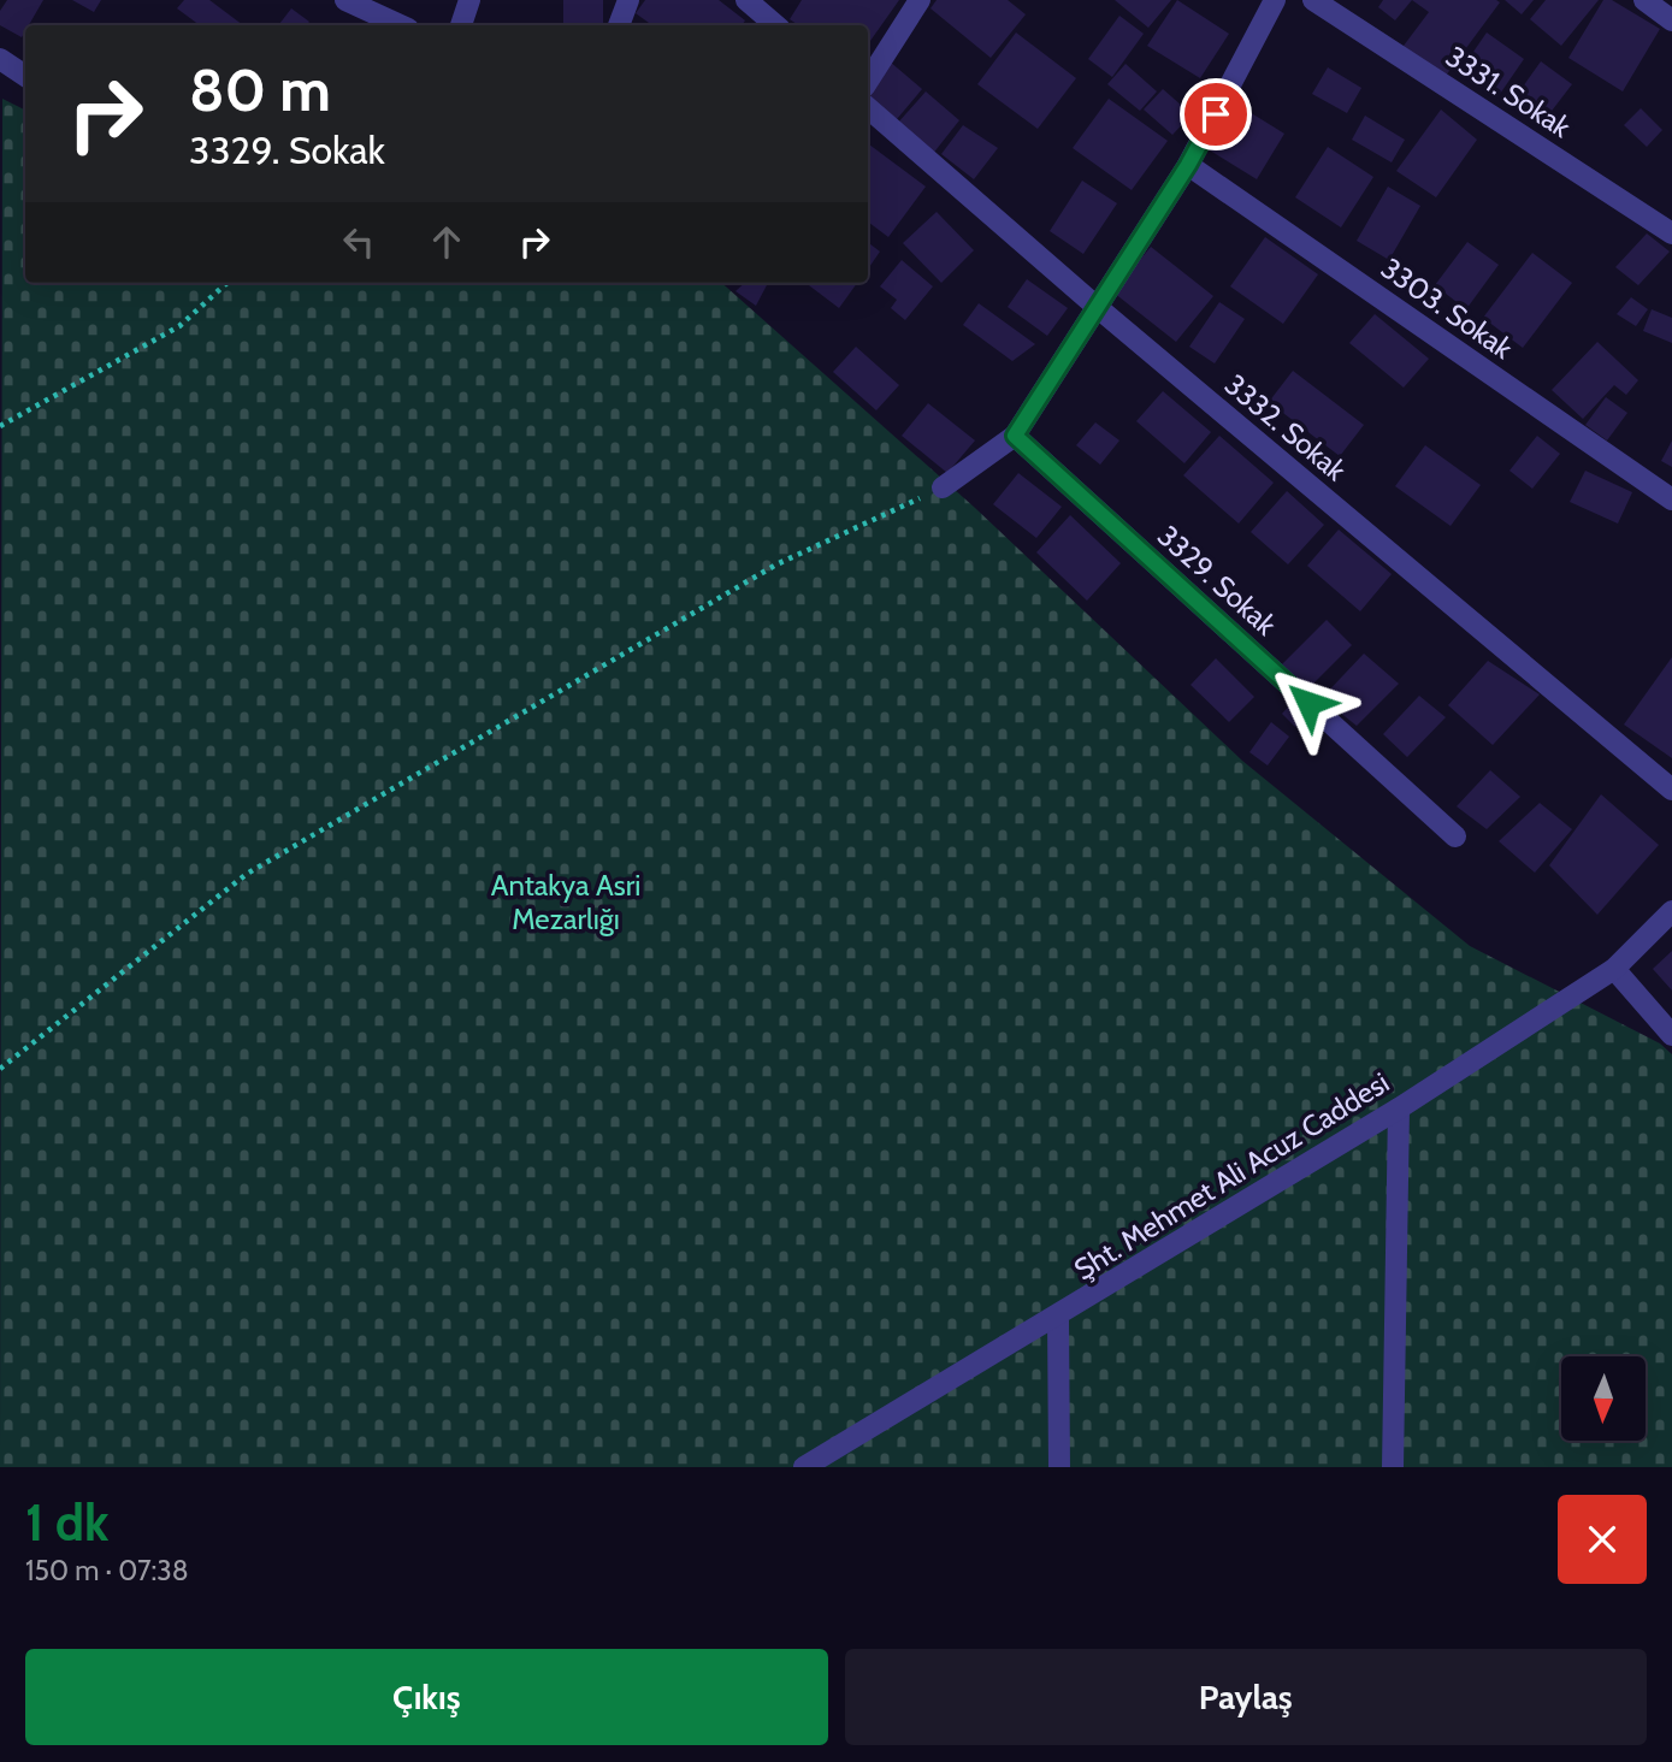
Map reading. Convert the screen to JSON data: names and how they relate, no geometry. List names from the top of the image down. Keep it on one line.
{"streets":{"street":["3331. Sokak","3303. Sokak","3332. Sokak","3329. Sokak","Şht. Mehmet Ali Acuz Caddesi"]},"parks":["Antakya Asri Mezarlığı"],"north":"bottom","page":{"turn":["80 m","3329. Sokak"],"heading":["1 dk","150 m · 07:38"],"buttons":["Çıkış","Paylaş"]}}
